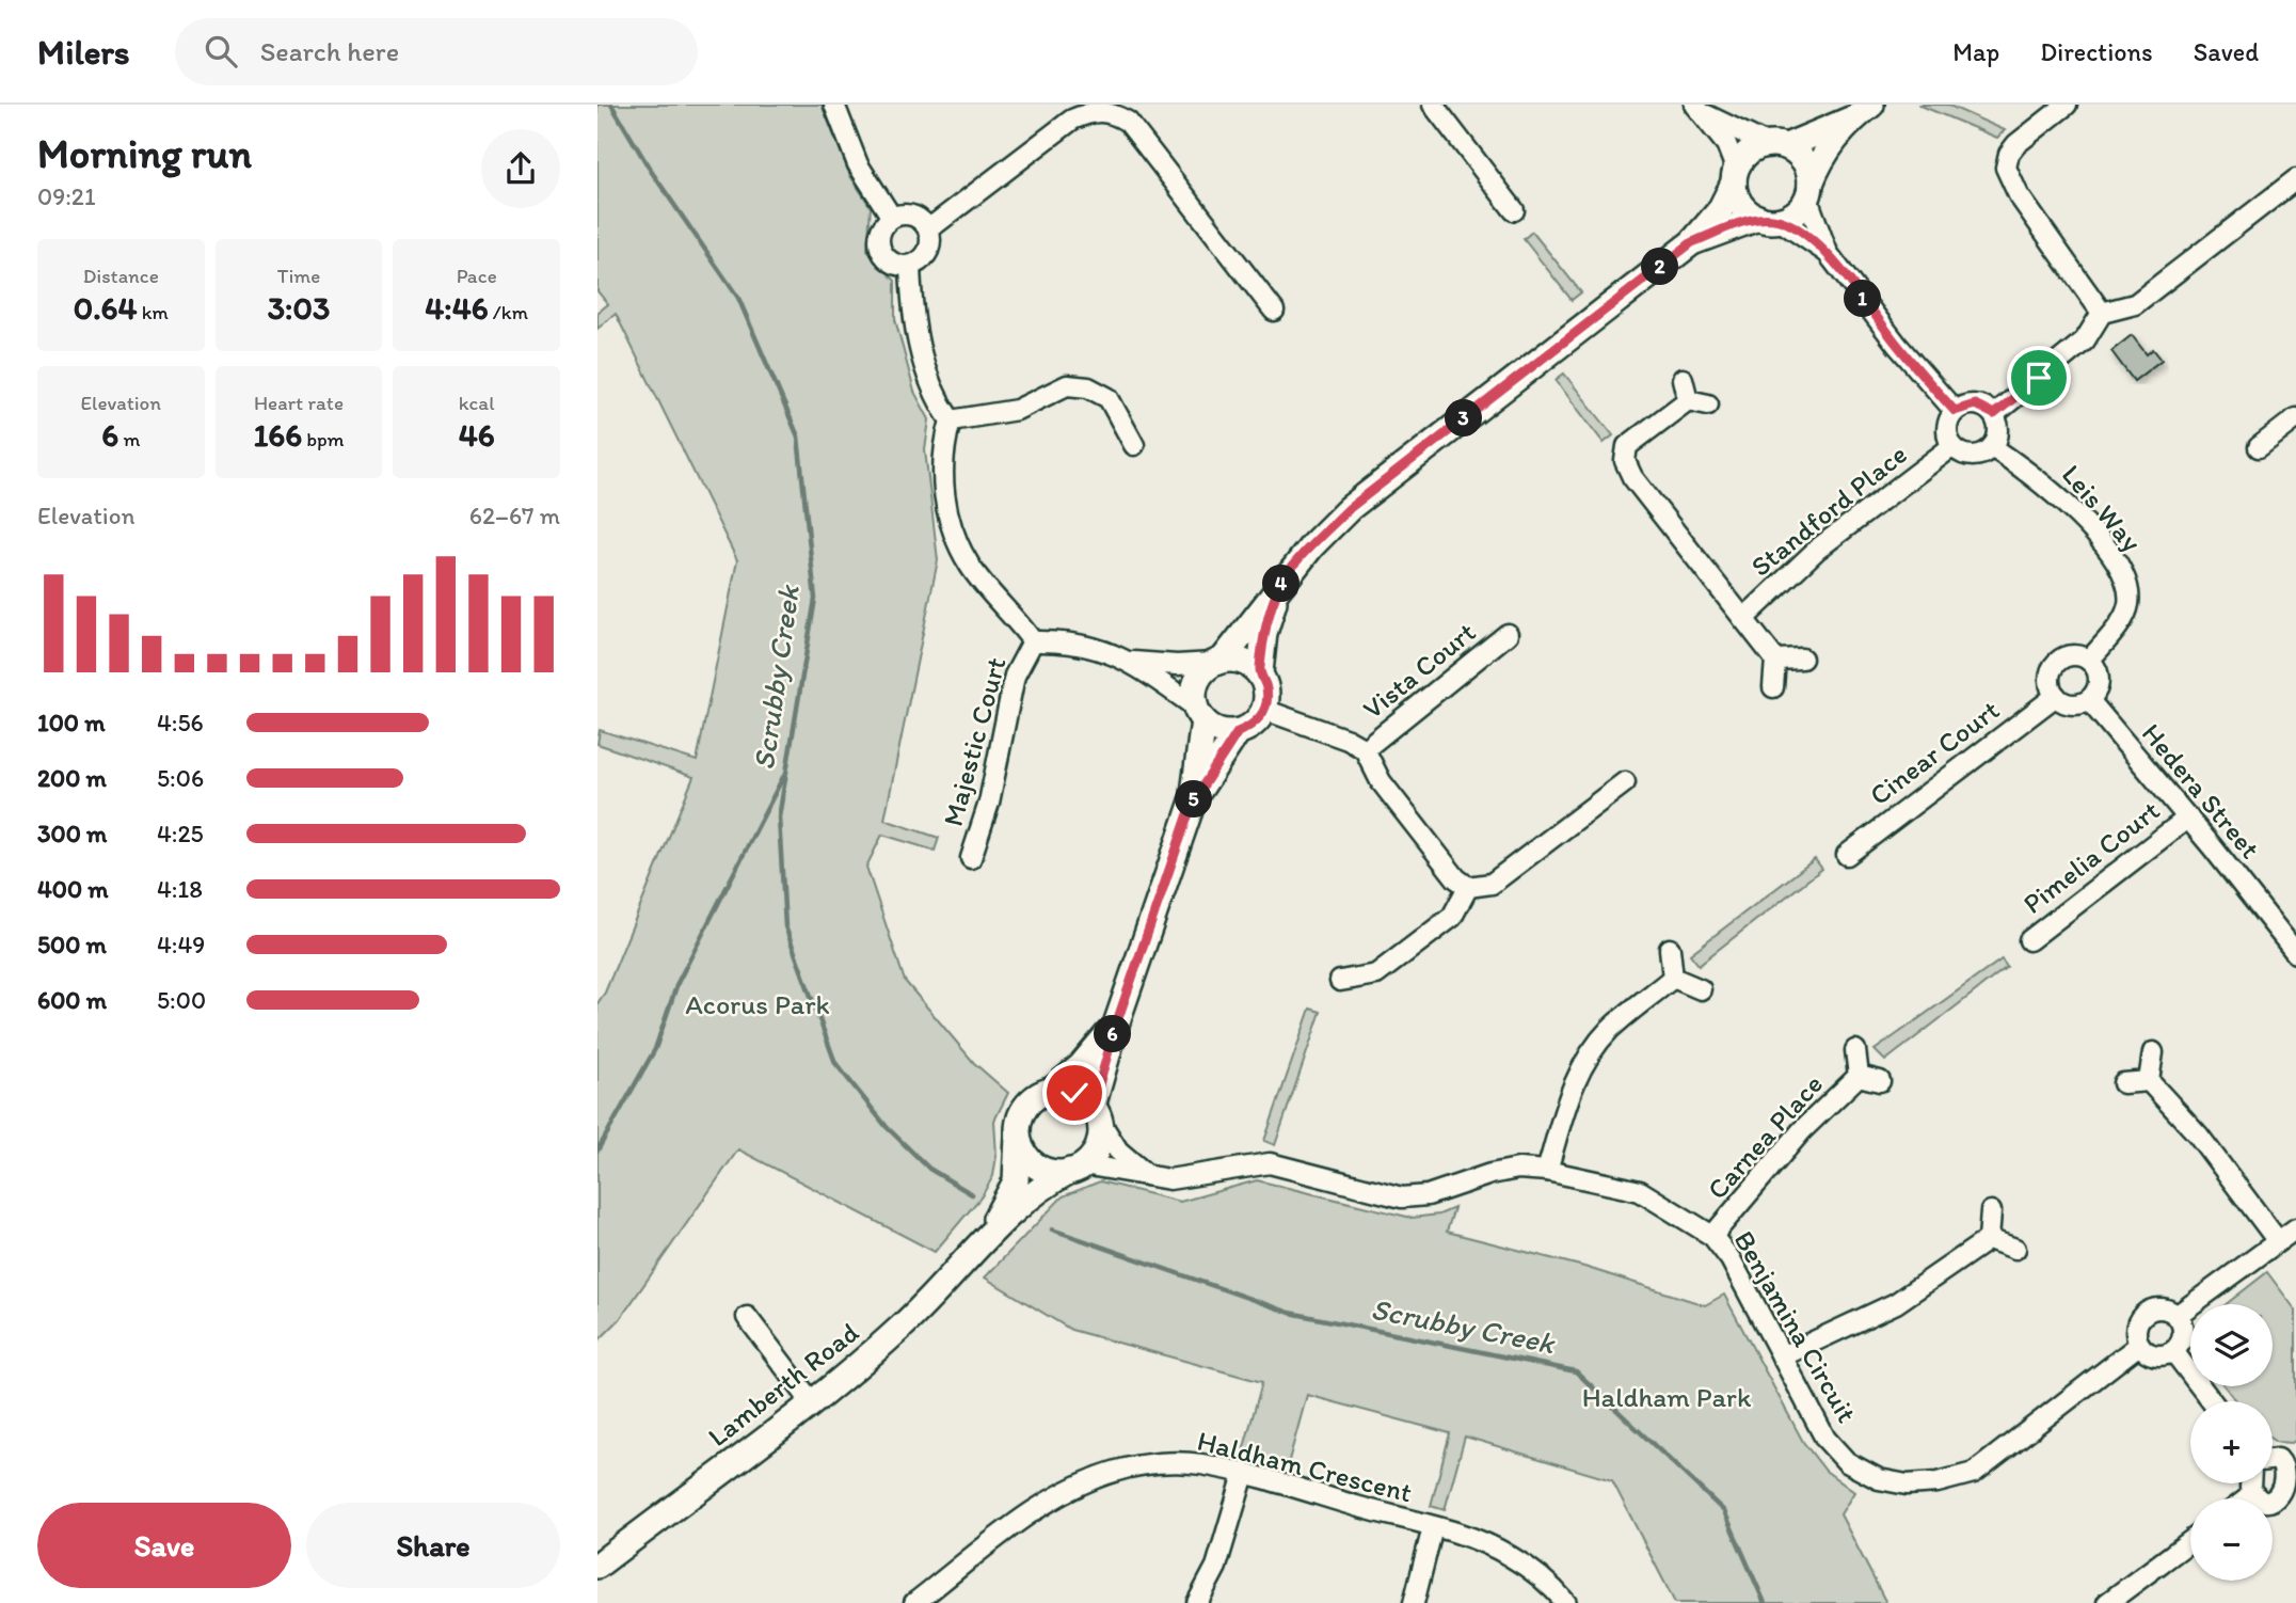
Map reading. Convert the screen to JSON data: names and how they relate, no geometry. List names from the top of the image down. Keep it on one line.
{"streets":{"street":["Leis Way","Standford Place","Vista Court","Majestic Court","Cinear Court","Hedera Street","Pimelia Court","Carnea Place","Benjamina Circuit","Lamberth Road","Haldham Crescent"]},"crossings":[["Leis Way","Standford Place"],["Leis Way","Cinear Court"],["Leis Way","Hedera Street"],["Cinear Court","Hedera Street"],["Hedera Street","Pimelia Court"],["Carnea Place","Benjamina Circuit"],["Benjamina Circuit","Lamberth Road"]],"water":["Scrubby Creek"],"parks":["Acorus Park","Haldham Park"],"page":{"header":"Milers","search":"Search here","nav":["Map","Directions","Saved"],"heading":["Morning run","09:21"],"stats":[["Distance","0.64 km"],["Time","3:03"],["Pace","4:46 /km"],["Elevation","6 m"],["Heart rate","166 bpm"],["kcal","46"]],"pins":["2","1","3","4","5","6"],"chart":["Elevation","62–67 m"],"list":[{"name":"100 m","note":"4:56"},{"name":"200 m","note":"5:06"},{"name":"300 m","note":"4:25"},{"name":"400 m","note":"4:18"},{"name":"500 m","note":"4:49"},{"name":"600 m","note":"5:00"}],"map_buttons":["+","−"],"buttons":["Save","Share"]}}
